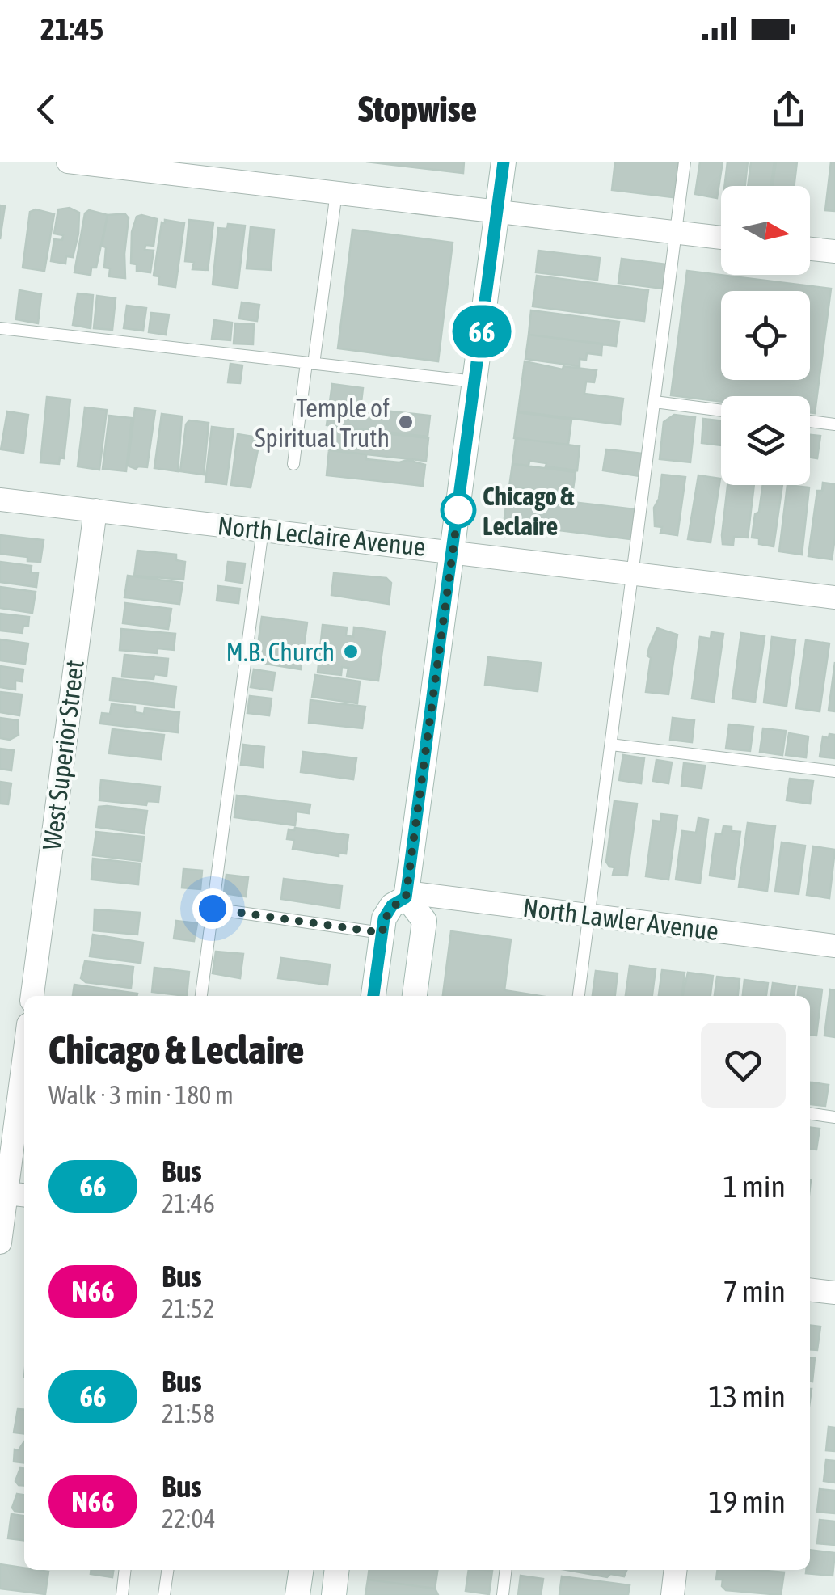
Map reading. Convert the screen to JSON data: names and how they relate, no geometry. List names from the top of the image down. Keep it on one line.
{"streets":{"street":["North Leclaire Avenue","West Superior Street","North Lawler Avenue"]},"crossings":[["North Leclaire Avenue","West Superior Street"]],"places":["Temple of Spiritual Truth","Chicago & Leclaire","M.B. Church"],"lines":["bus line 66"],"north":"right","page":{"status":"21:45","header":"Stopwise","on_map":"66","heading":["Chicago & Leclaire","Walk · 3 min · 180 m"],"list":[{"mark":"66","name":"Bus","note":"21:46","value":"1 min"},{"mark":"N66","name":"Bus","note":"21:52","value":"7 min"},{"mark":"66","name":"Bus","note":"21:58","value":"13 min"},{"mark":"N66","name":"Bus","note":"22:04","value":"19 min"}]}}
